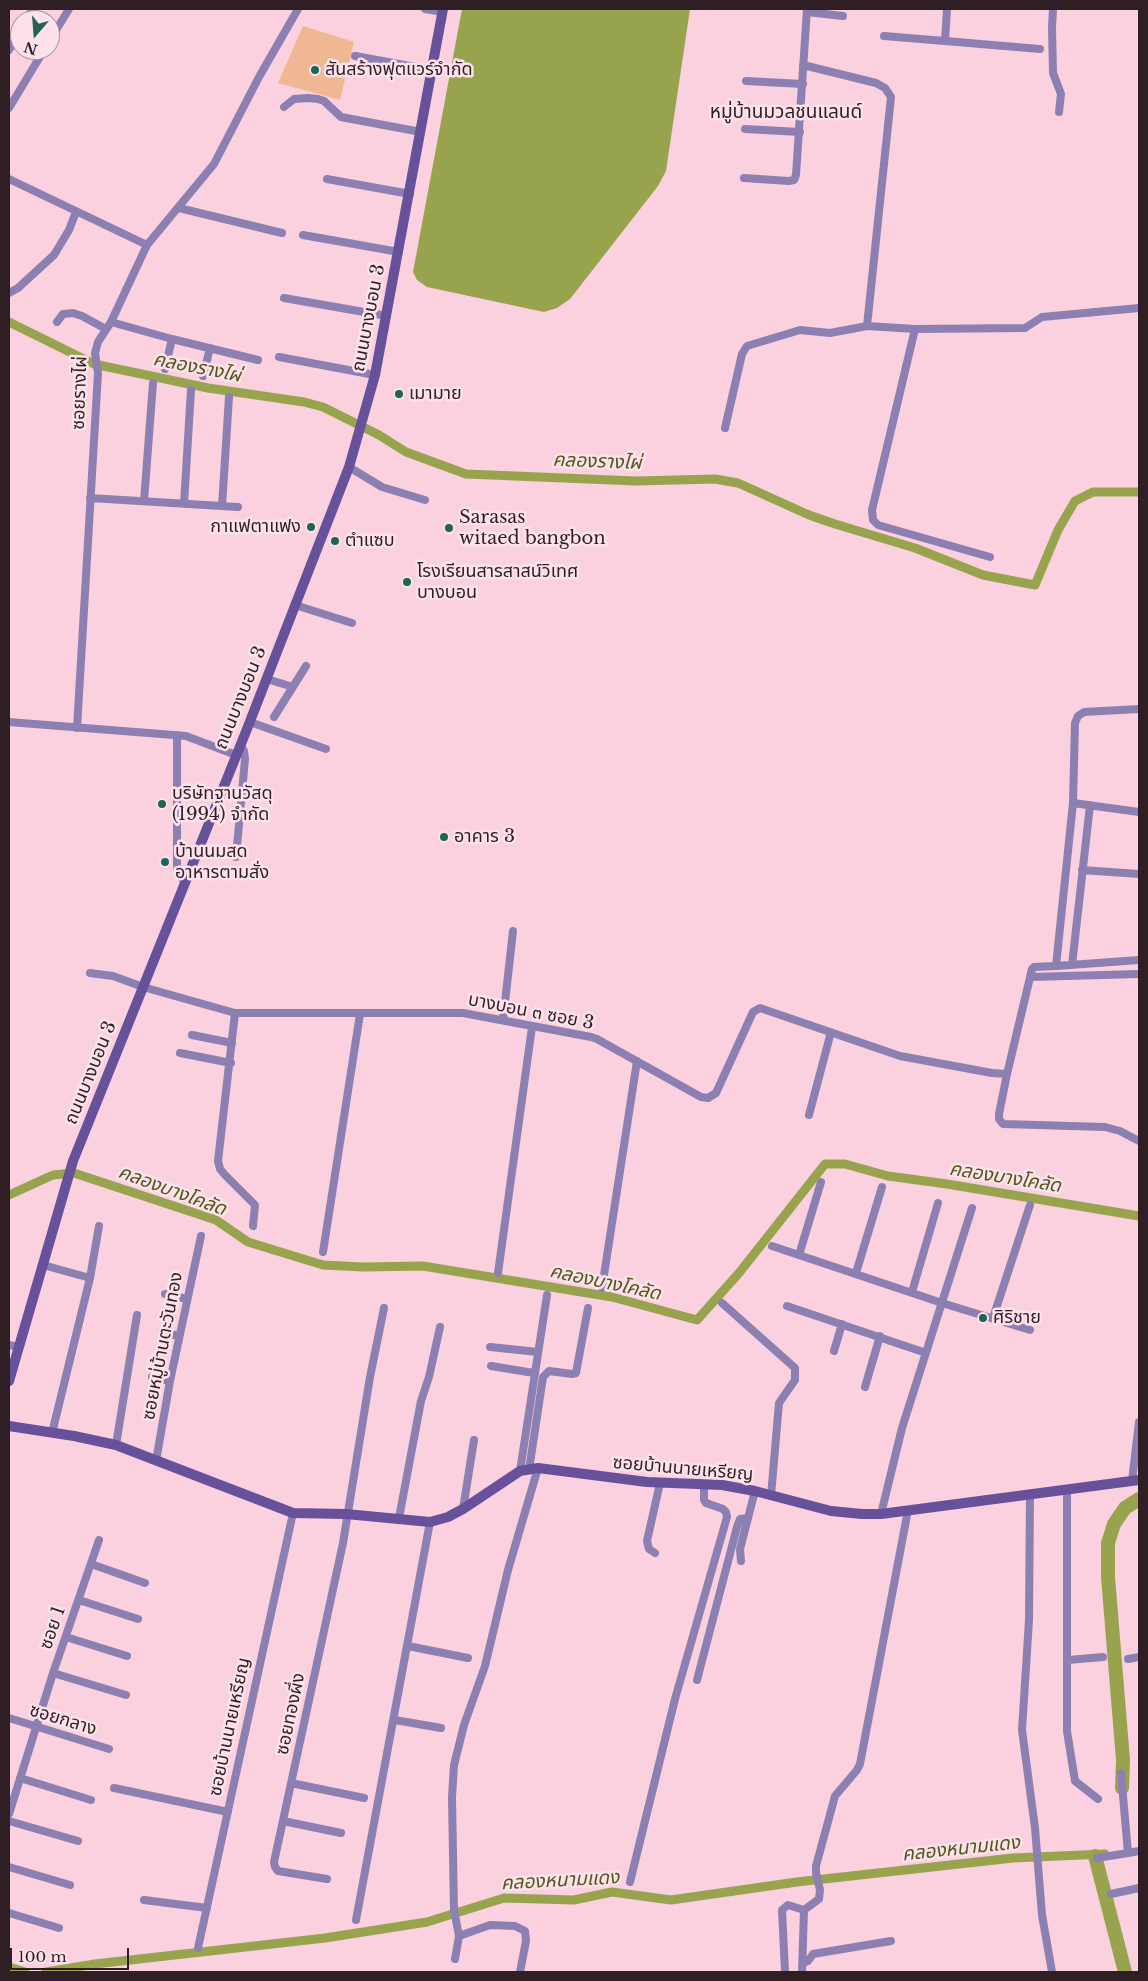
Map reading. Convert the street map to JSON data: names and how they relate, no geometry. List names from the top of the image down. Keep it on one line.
{"streets":{"main road":["ถนนบางบอน 3","ซอยบ้านนายเหรียญ"],"street":["ซอยรางไผ่","บางบอน ๓ ซอย 3","ซอยหมู่บ้านตะวันทอง","ซอย 1","ซอยทองผึ่ง","ซอยกลาง"]},"crossings":[["ถนนบางบอน 3","บางบอน ๓ ซอย 3"],["ซอย 1","ซอยกลาง"]],"districts":["หมู่บ้านมวลชนแลนด์"],"water":["คลองรางไผ่","คลองบางโคลัด","คลองหนามแดง"],"places":["สันสร้างฟุตแวร์จำกัด","เมามาย","กาแฟตาแฟง","Sarasas witaed bangbon","ตำแซบ","โรงเรียนสารสาสน์วิเทศ บางบอน","บริษัทฐานวัสดุ (1994) จำกัด","อาคาร 3","บ้านนมสด อาหารตามสั่ง","ศิริชาย"],"scale_bar":"100 m","north":"bottom"}
